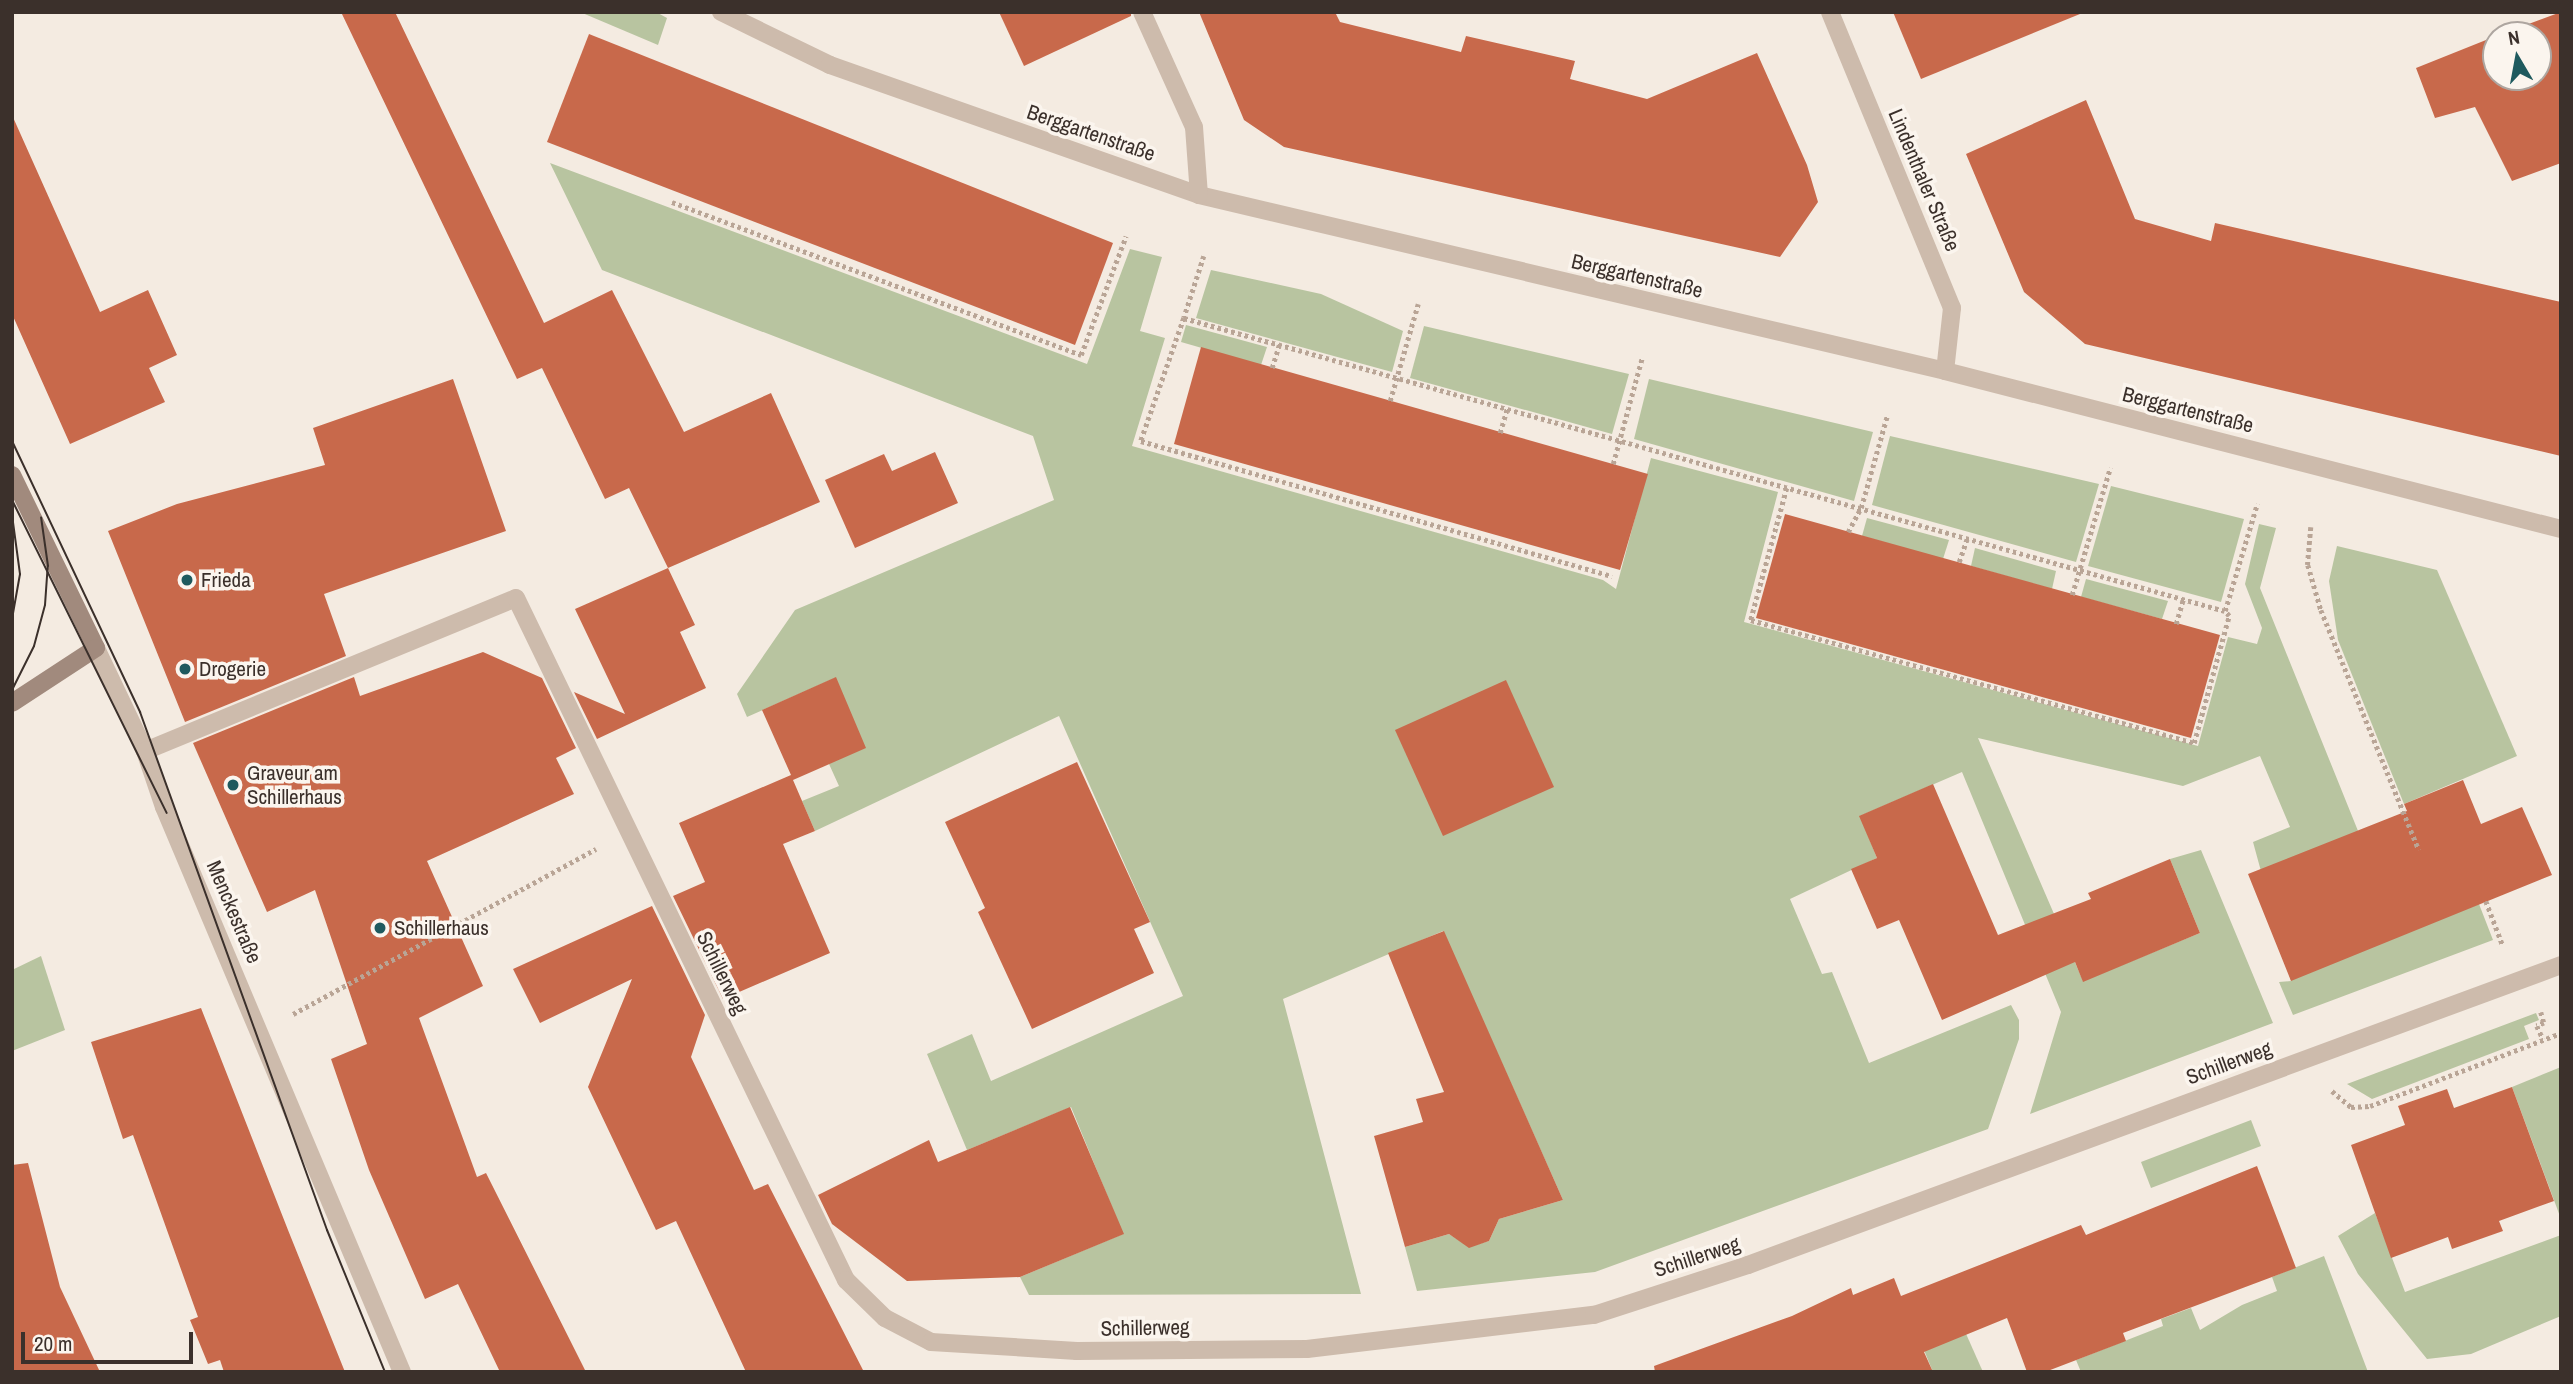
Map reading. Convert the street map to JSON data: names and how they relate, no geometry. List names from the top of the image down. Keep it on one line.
{"streets":{"main road":["Menckestraße"],"street":["Berggartenstraße","Lindenthaler Straße","Schillerweg"]},"crossings":[["Berggartenstraße","Lindenthaler Straße"],["Menckestraße","Schillerweg"]],"places":["Frieda","Drogerie","Graveur am Schillerhaus","Schillerhaus"],"scale_bar":"20 m","north":"top"}
